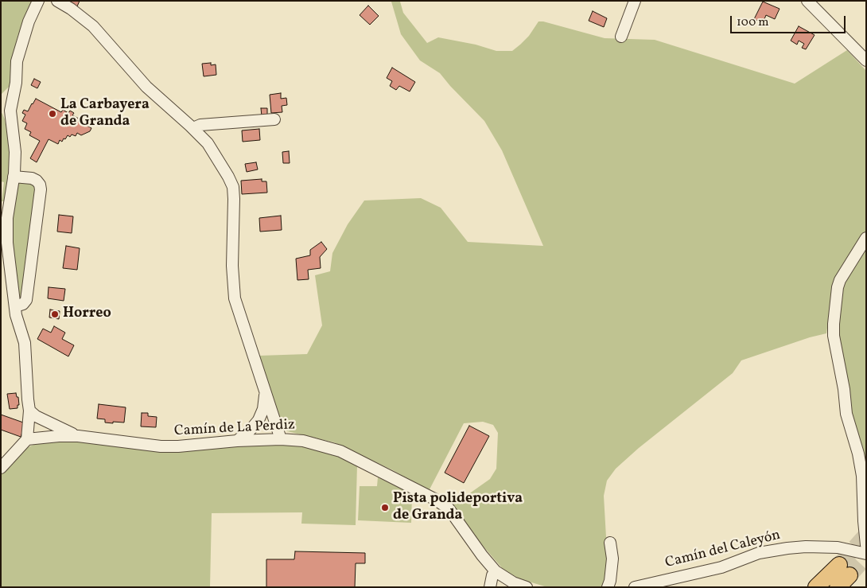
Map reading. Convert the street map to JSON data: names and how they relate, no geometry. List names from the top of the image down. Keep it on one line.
{"streets":{"street":["Camín de La Perdiz","Camín del Caleyón"]},"places":["La Carbayera de Granda","Horreo","Pista polideportiva de Granda"],"scale_bar":"100 m"}
